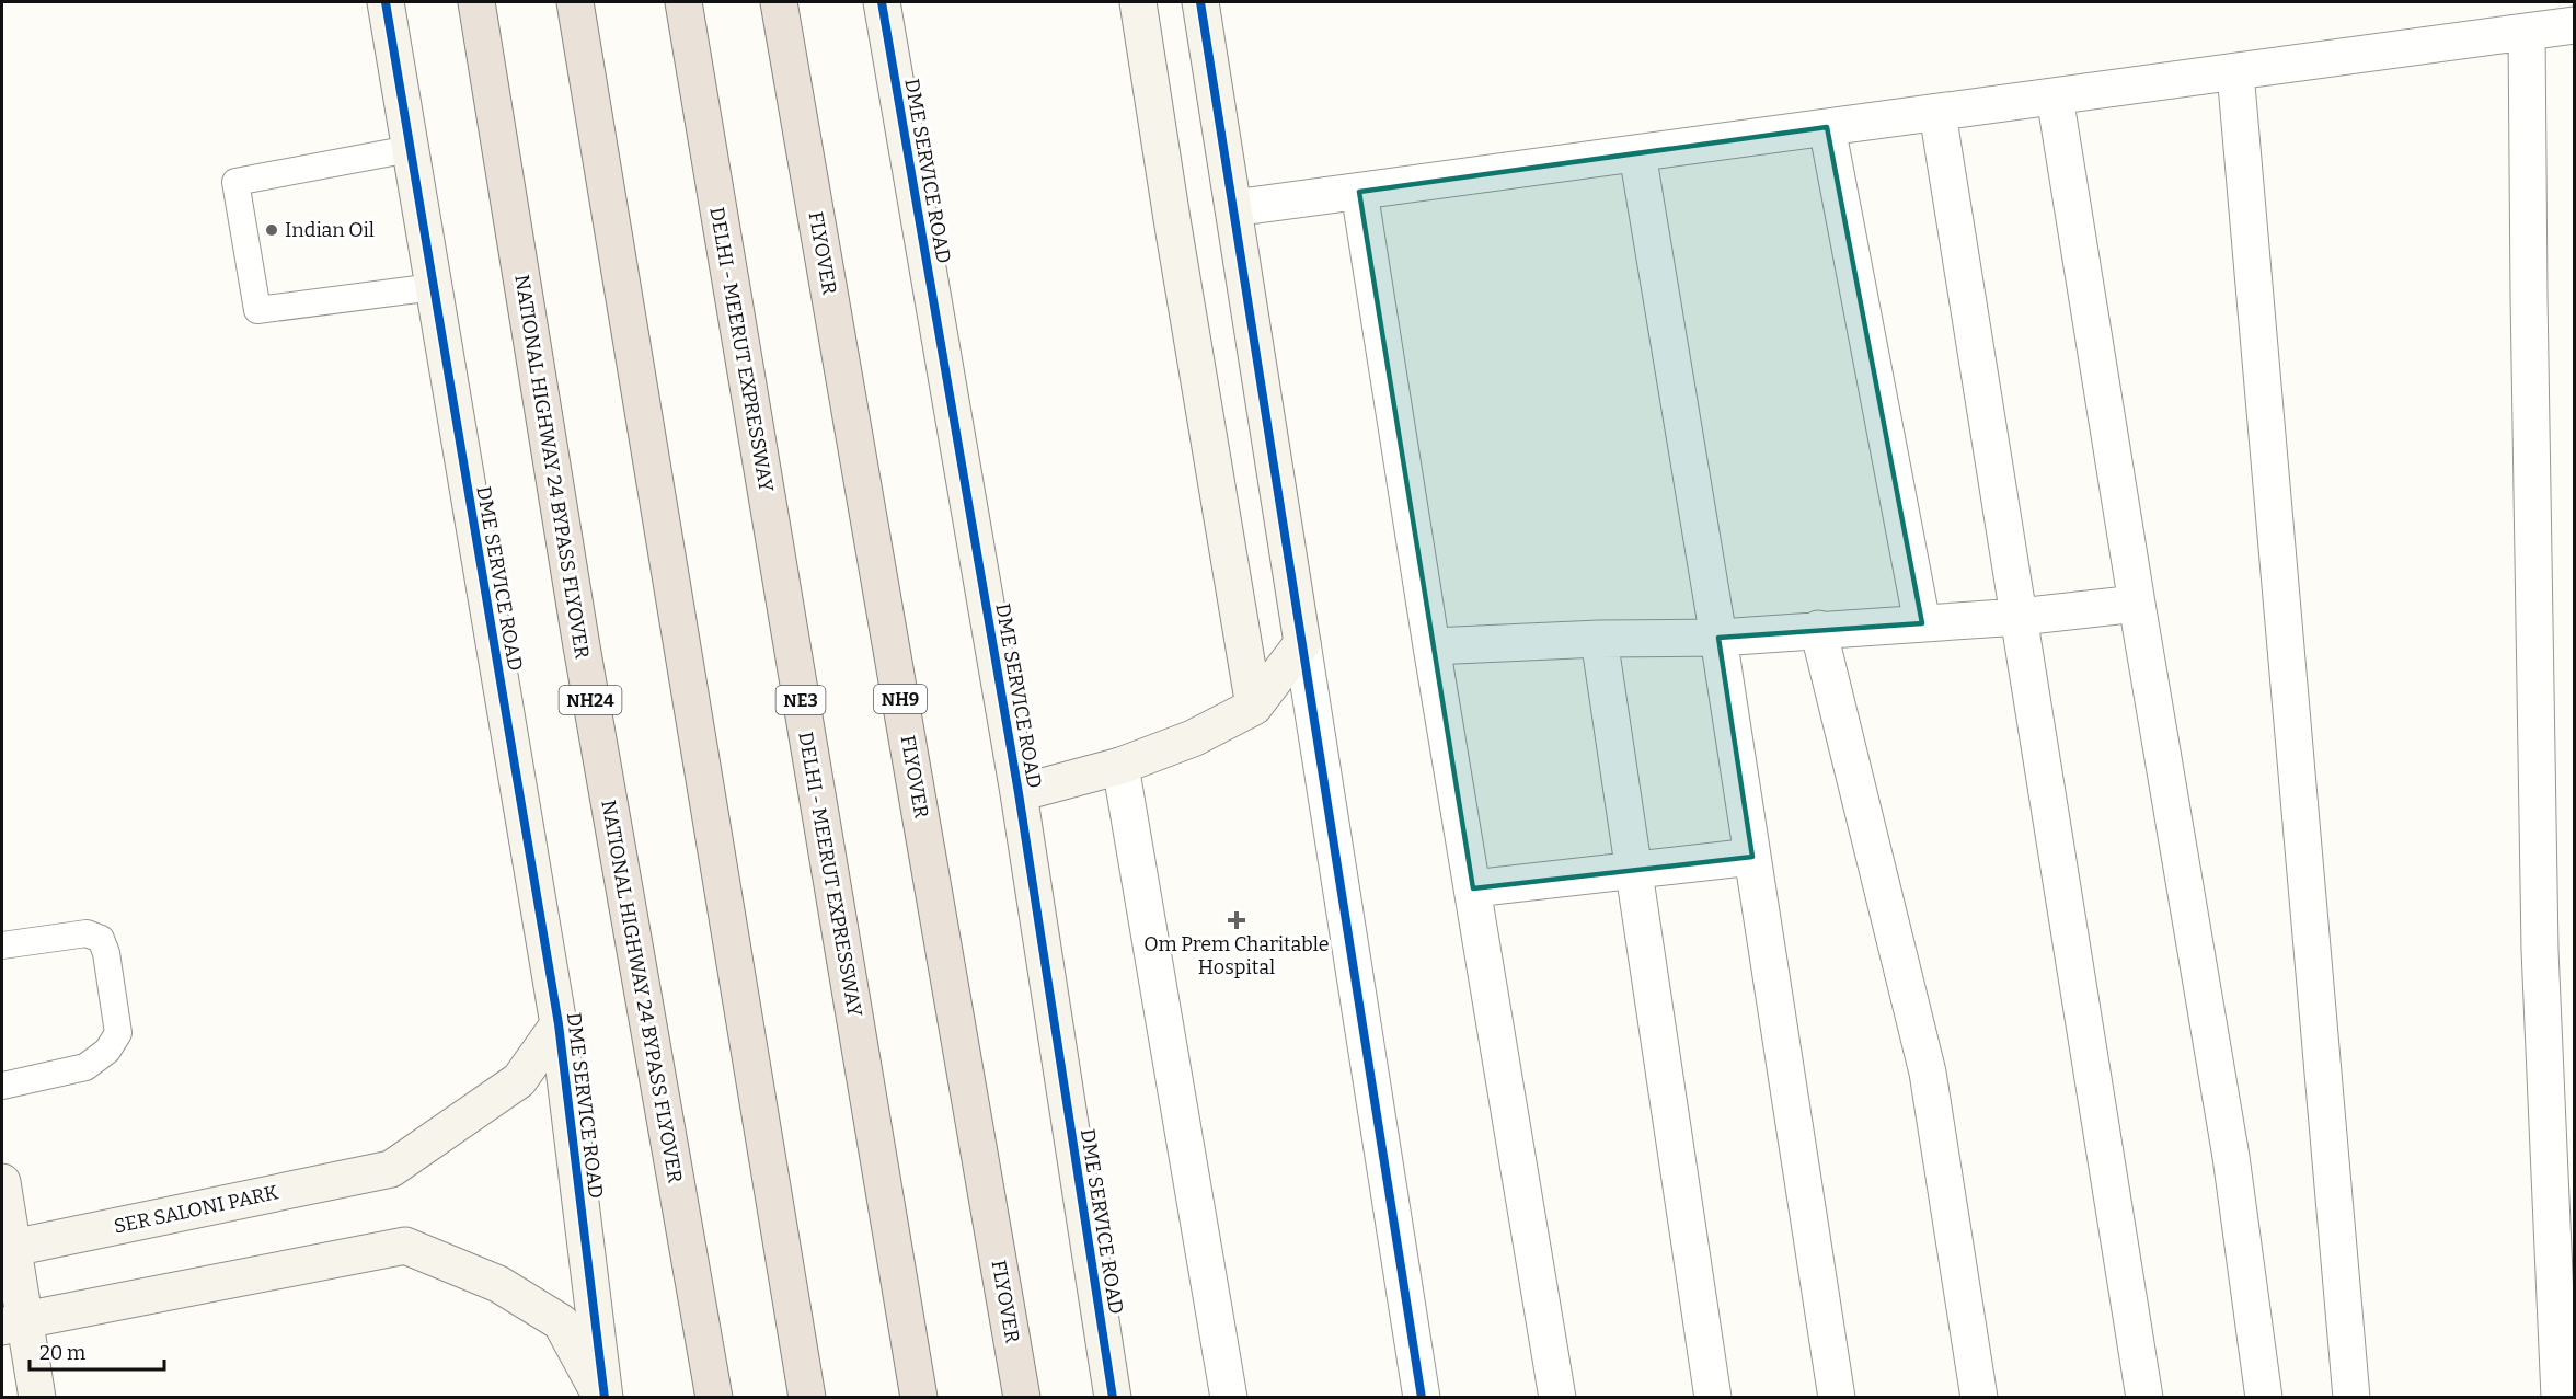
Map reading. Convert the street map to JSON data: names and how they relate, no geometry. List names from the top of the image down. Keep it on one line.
{"streets":{"highway":["FLYOVER","DELHI - MEERUT EXPRESSWAY","NATIONAL HIGHWAY 24 BYPASS FLYOVER","NH9","NH24","NE3"],"street":["DME SERVICE ROAD","SER SALONI PARK"]},"crossings":[["DME SERVICE ROAD","SER SALONI PARK"]],"places":{"other":["Indian Oil"],"health":["Om Prem Charitable Hospital"]},"scale_bar":"20 m"}
